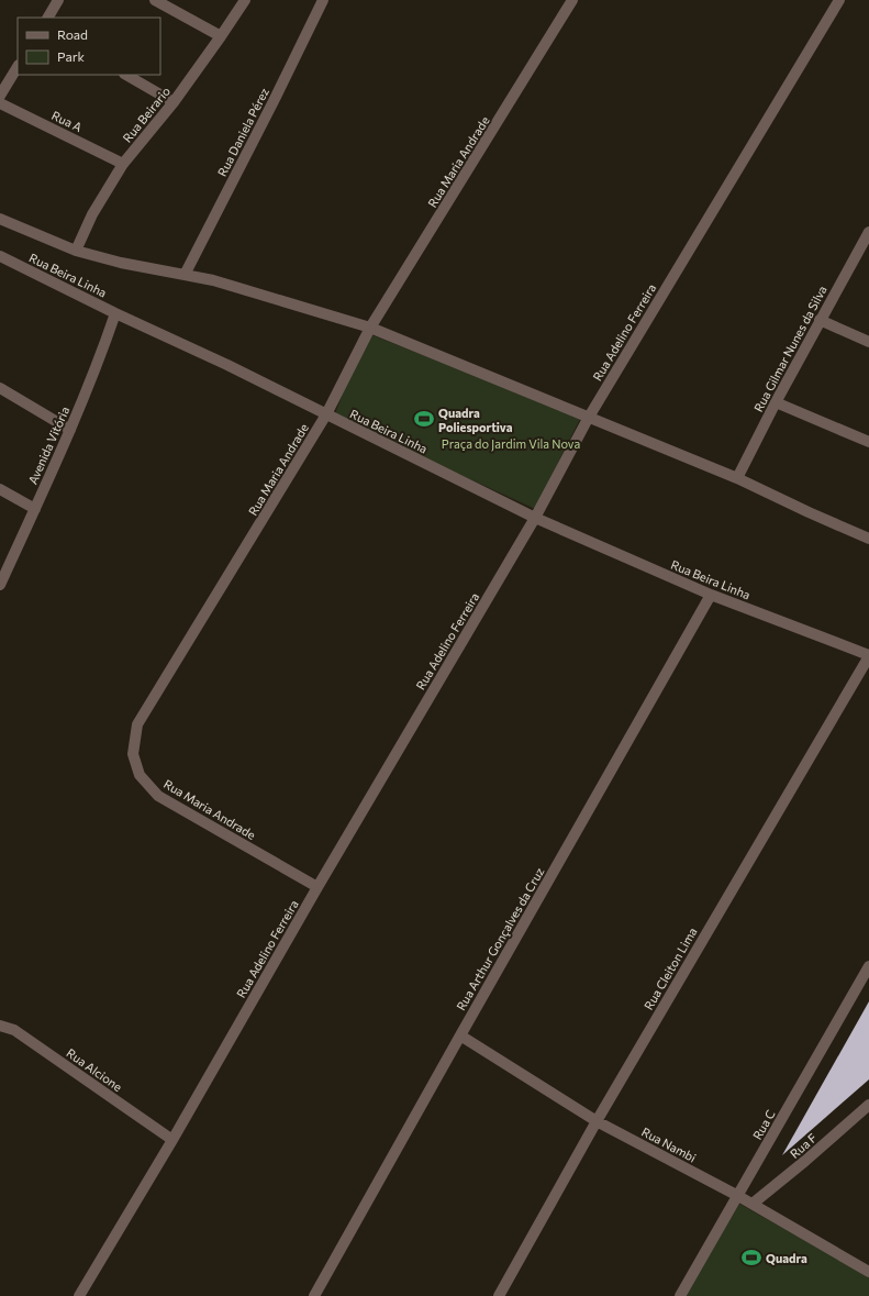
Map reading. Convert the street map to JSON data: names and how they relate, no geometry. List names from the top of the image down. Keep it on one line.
{"streets":{"street":["Rua Beirario","Rua A","Rua Daniela Pérez","Rua Maria Andrade","Rua Beira Linha","Rua Adelino Ferreira","Rua Gilmar Nunes da Silva","Avenida Vitória","Rua Arthur Gonçalves da Cruz","Rua Cleiton Lima","Rua Alcione","Rua C","Rua Nambi","Rua F"]},"crossings":[["Rua Beirario","Rua A"],["Rua Maria Andrade","Rua Beira Linha"],["Rua Maria Andrade","Rua Adelino Ferreira"],["Rua Beira Linha","Rua Adelino Ferreira"],["Rua Beira Linha","Avenida Vitória"],["Rua Beira Linha","Rua Arthur Gonçalves da Cruz"],["Rua Beira Linha","Rua Cleiton Lima"],["Rua Adelino Ferreira","Rua Alcione"],["Rua Arthur Gonçalves da Cruz","Rua Nambi"],["Rua Cleiton Lima","Rua Nambi"],["Rua C","Rua Nambi"],["Rua Nambi","Rua F"]],"parks":["Praça do Jardim Vila Nova"],"places":{"sports":["Quadra Poliesportiva","Quadra"]},"legend":["Road","Park"]}
